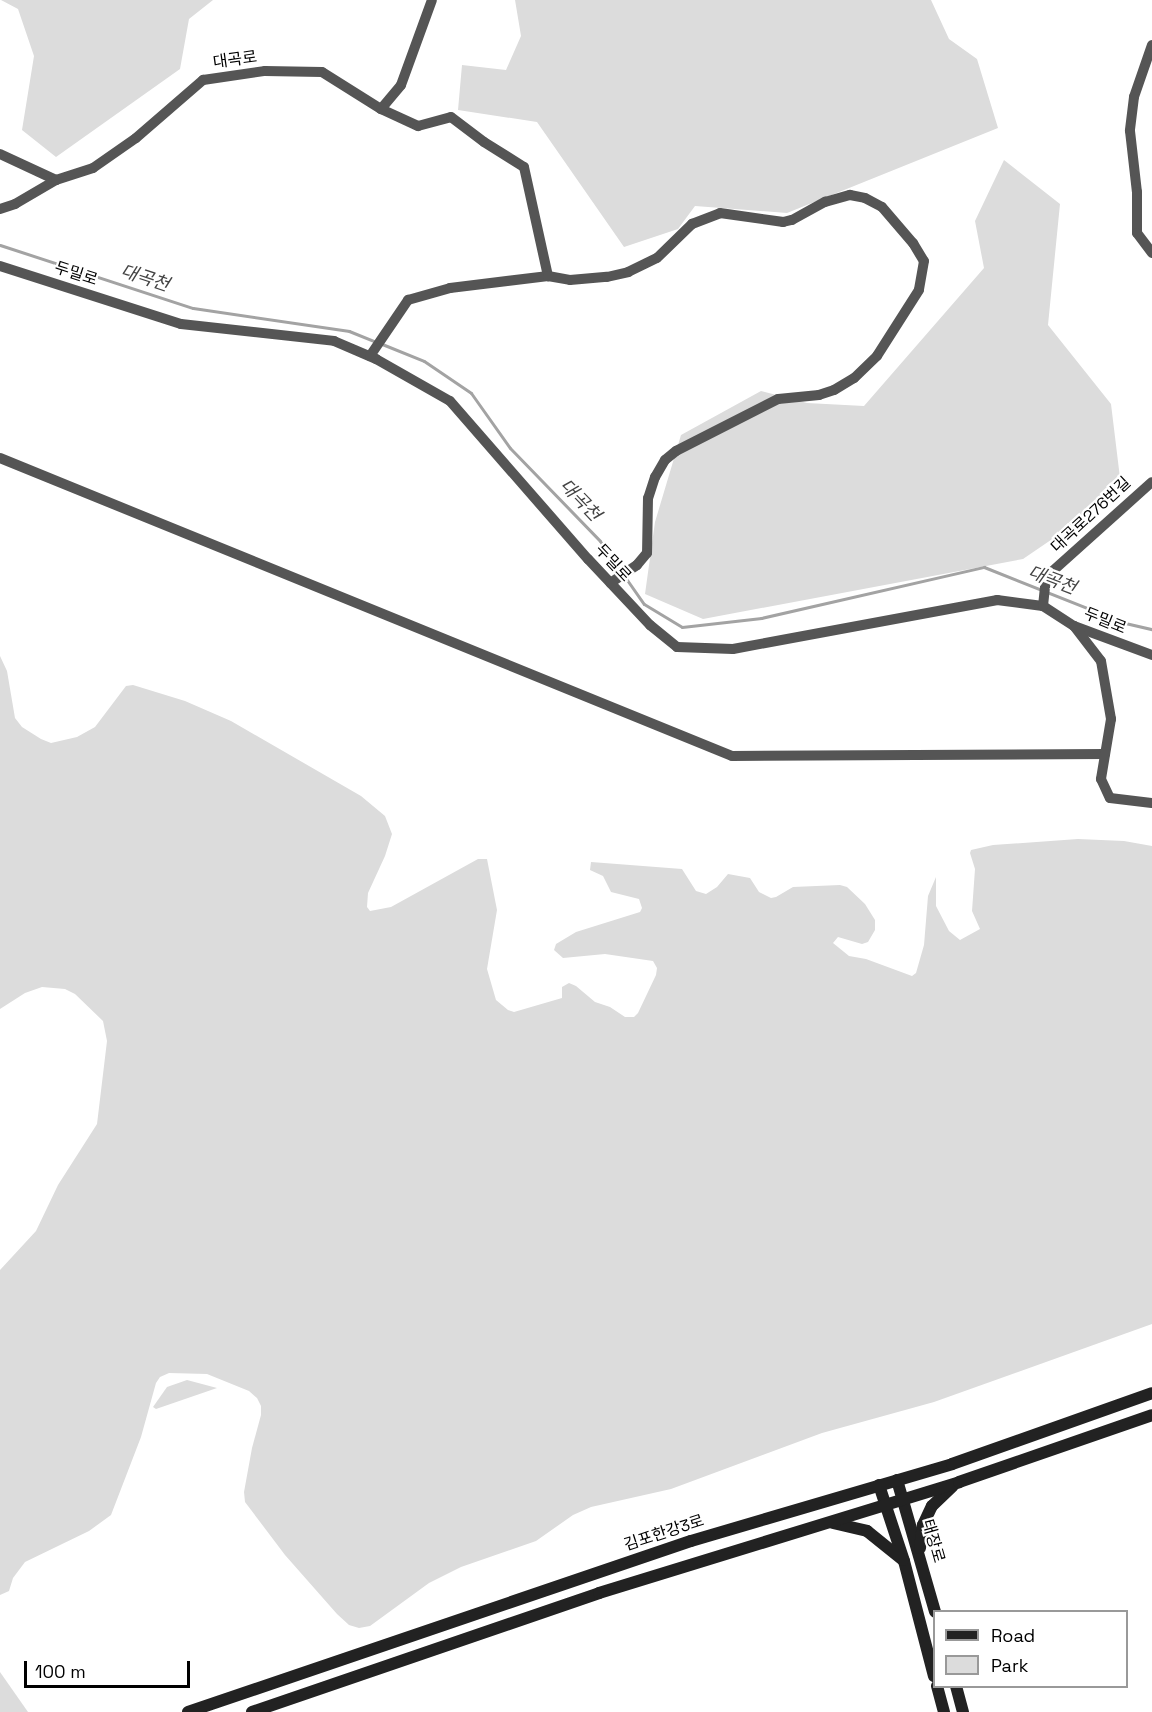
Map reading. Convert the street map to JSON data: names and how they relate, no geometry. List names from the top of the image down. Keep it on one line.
{"streets":{"street":["대곡로","두밀로","대곡로276번길","김포한강3로","태장로"]},"crossings":[["두밀로","대곡로276번길"],["김포한강3로","태장로"]],"water":["대곡천"],"legend":["Road","Park"],"scale_bar":"100 m"}
